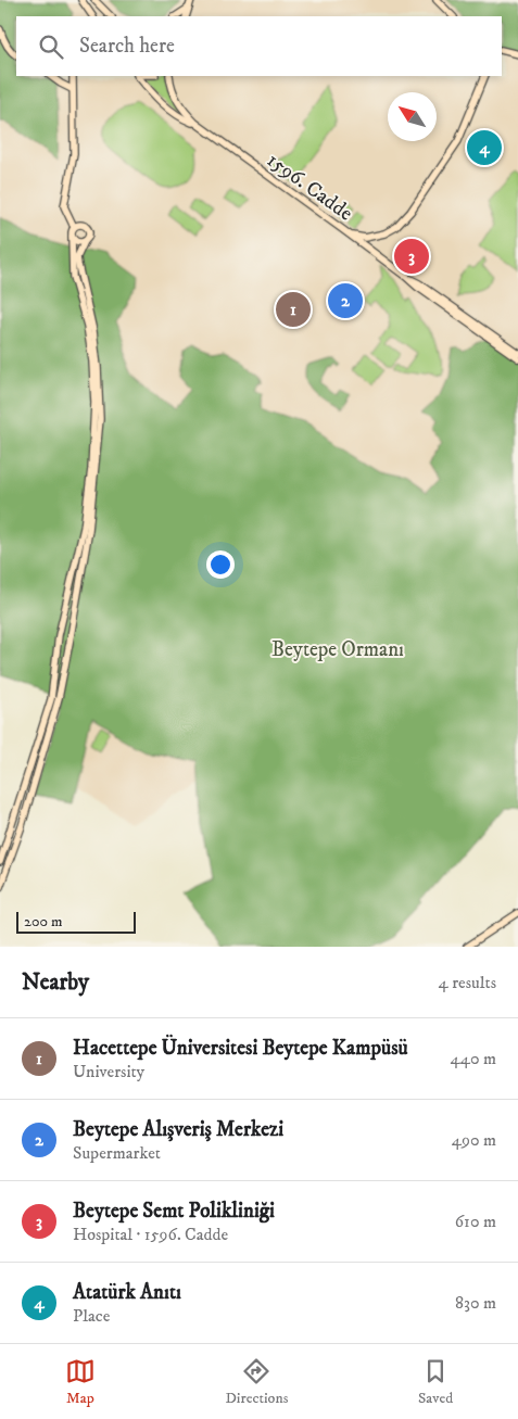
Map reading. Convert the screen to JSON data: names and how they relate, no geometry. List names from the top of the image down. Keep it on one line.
{"streets":{"main road":["1596. Cadde"]},"parks":["Beytepe Ormanı"],"scale_bar":"200 m","north":"top left","page":{"search":"Search here","pins":["4","3","2","1"],"scale":"200 m","heading":["Nearby","4 results"],"list":[{"mark":"1","name":"Hacettepe Üniversitesi Beytepe Kampüsü","note":"University","value":"440 m"},{"mark":"2","name":"Beytepe Alışveriş Merkezi","note":"Supermarket","value":"490 m"},{"mark":"3","name":"Beytepe Semt Polikliniği","note":"Hospital · 1596. Cadde","value":"610 m"},{"mark":"4","name":"Atatürk Anıtı","note":"Place","value":"830 m"}],"nav":["Map","Directions","Saved"]}}
